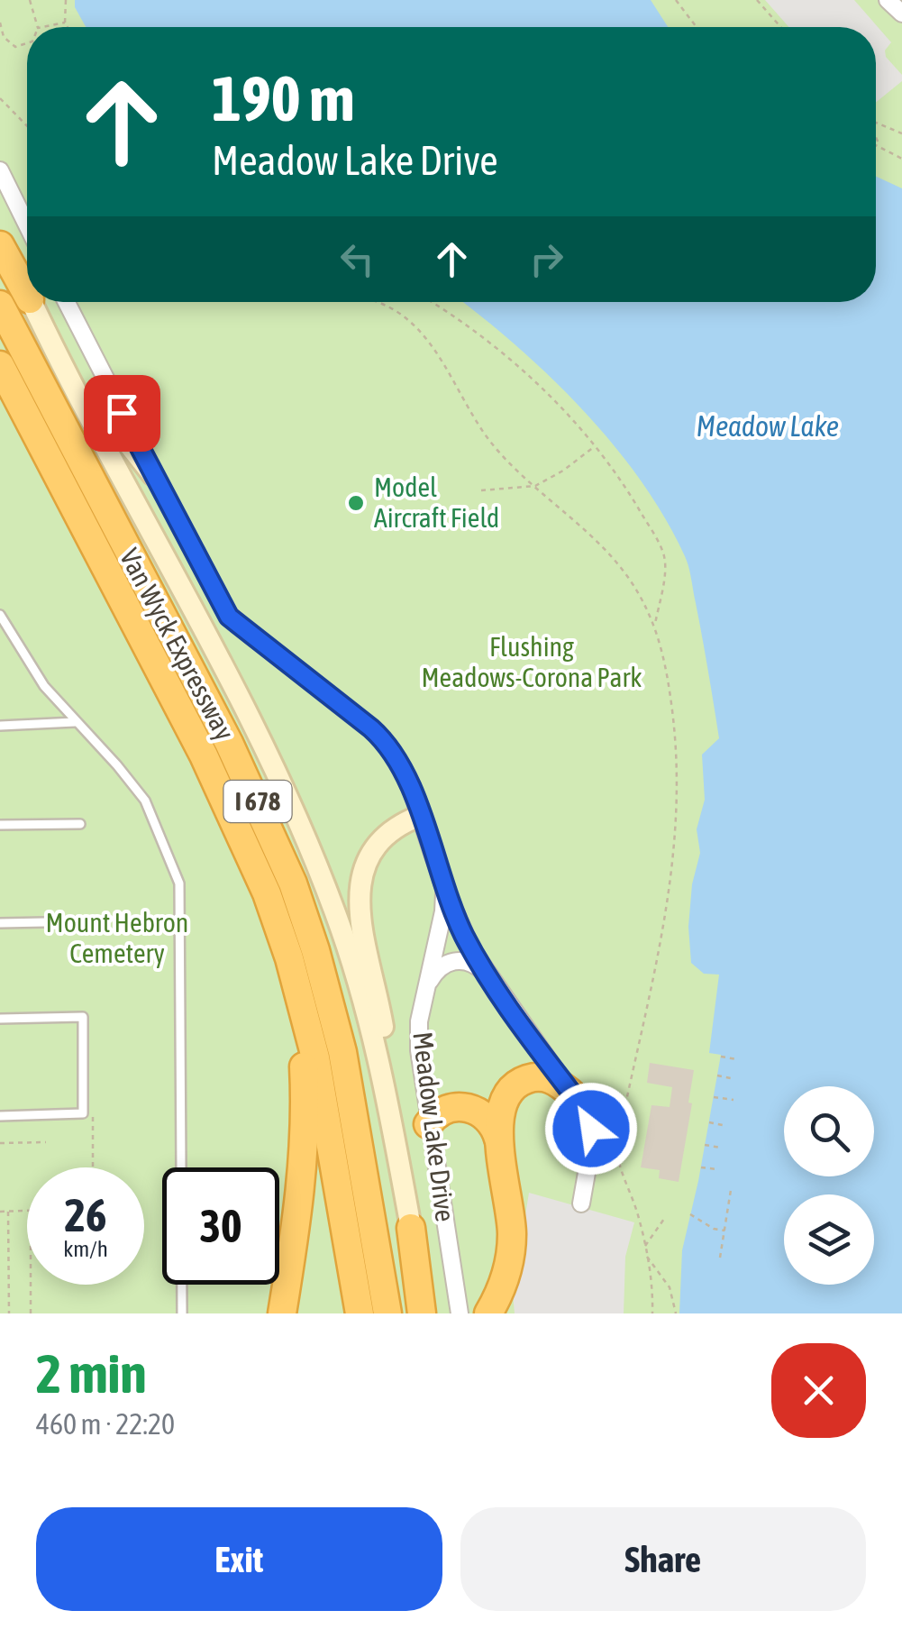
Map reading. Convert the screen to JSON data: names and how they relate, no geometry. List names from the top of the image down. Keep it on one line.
{"streets":{"highway":["Van Wyck Expressway","I 678"],"street":["Meadow Lake Drive"]},"water":["Meadow Lake"],"parks":["Flushing Meadows-Corona Park","Mount Hebron Cemetery"],"places":["Model Aircraft Field"],"page":{"turn":["190 m","Meadow Lake Drive"],"speed":"26 km/h","limit":"30","heading":["2 min","460 m · 22:20"],"buttons":["Exit","Share"]}}
